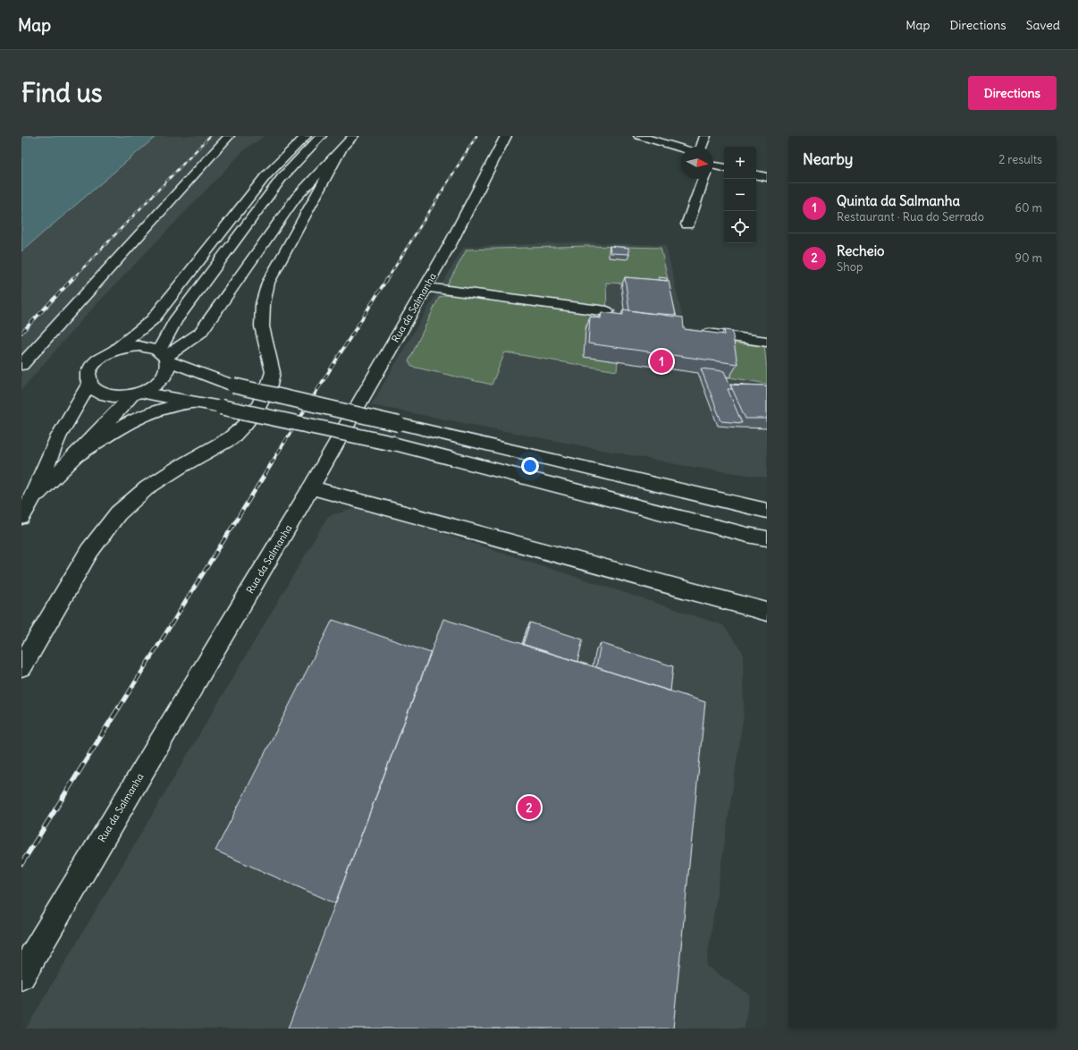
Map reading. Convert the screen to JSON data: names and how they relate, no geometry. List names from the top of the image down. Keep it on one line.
{"streets":{"main road":["Rua da Salmanha"]},"north":"right","page":{"header":"Map","nav":["Map","Directions","Saved"],"buttons":"Directions","title":"Find us","heading":["Nearby","2 results"],"map_buttons":["+","−"],"list":[{"mark":"1","name":"Quinta da Salmanha","note":"Restaurant · Rua do Serrado","value":"60 m"},{"mark":"2","name":"Recheio","note":"Shop","value":"90 m"}],"pins":["1","2"]}}
